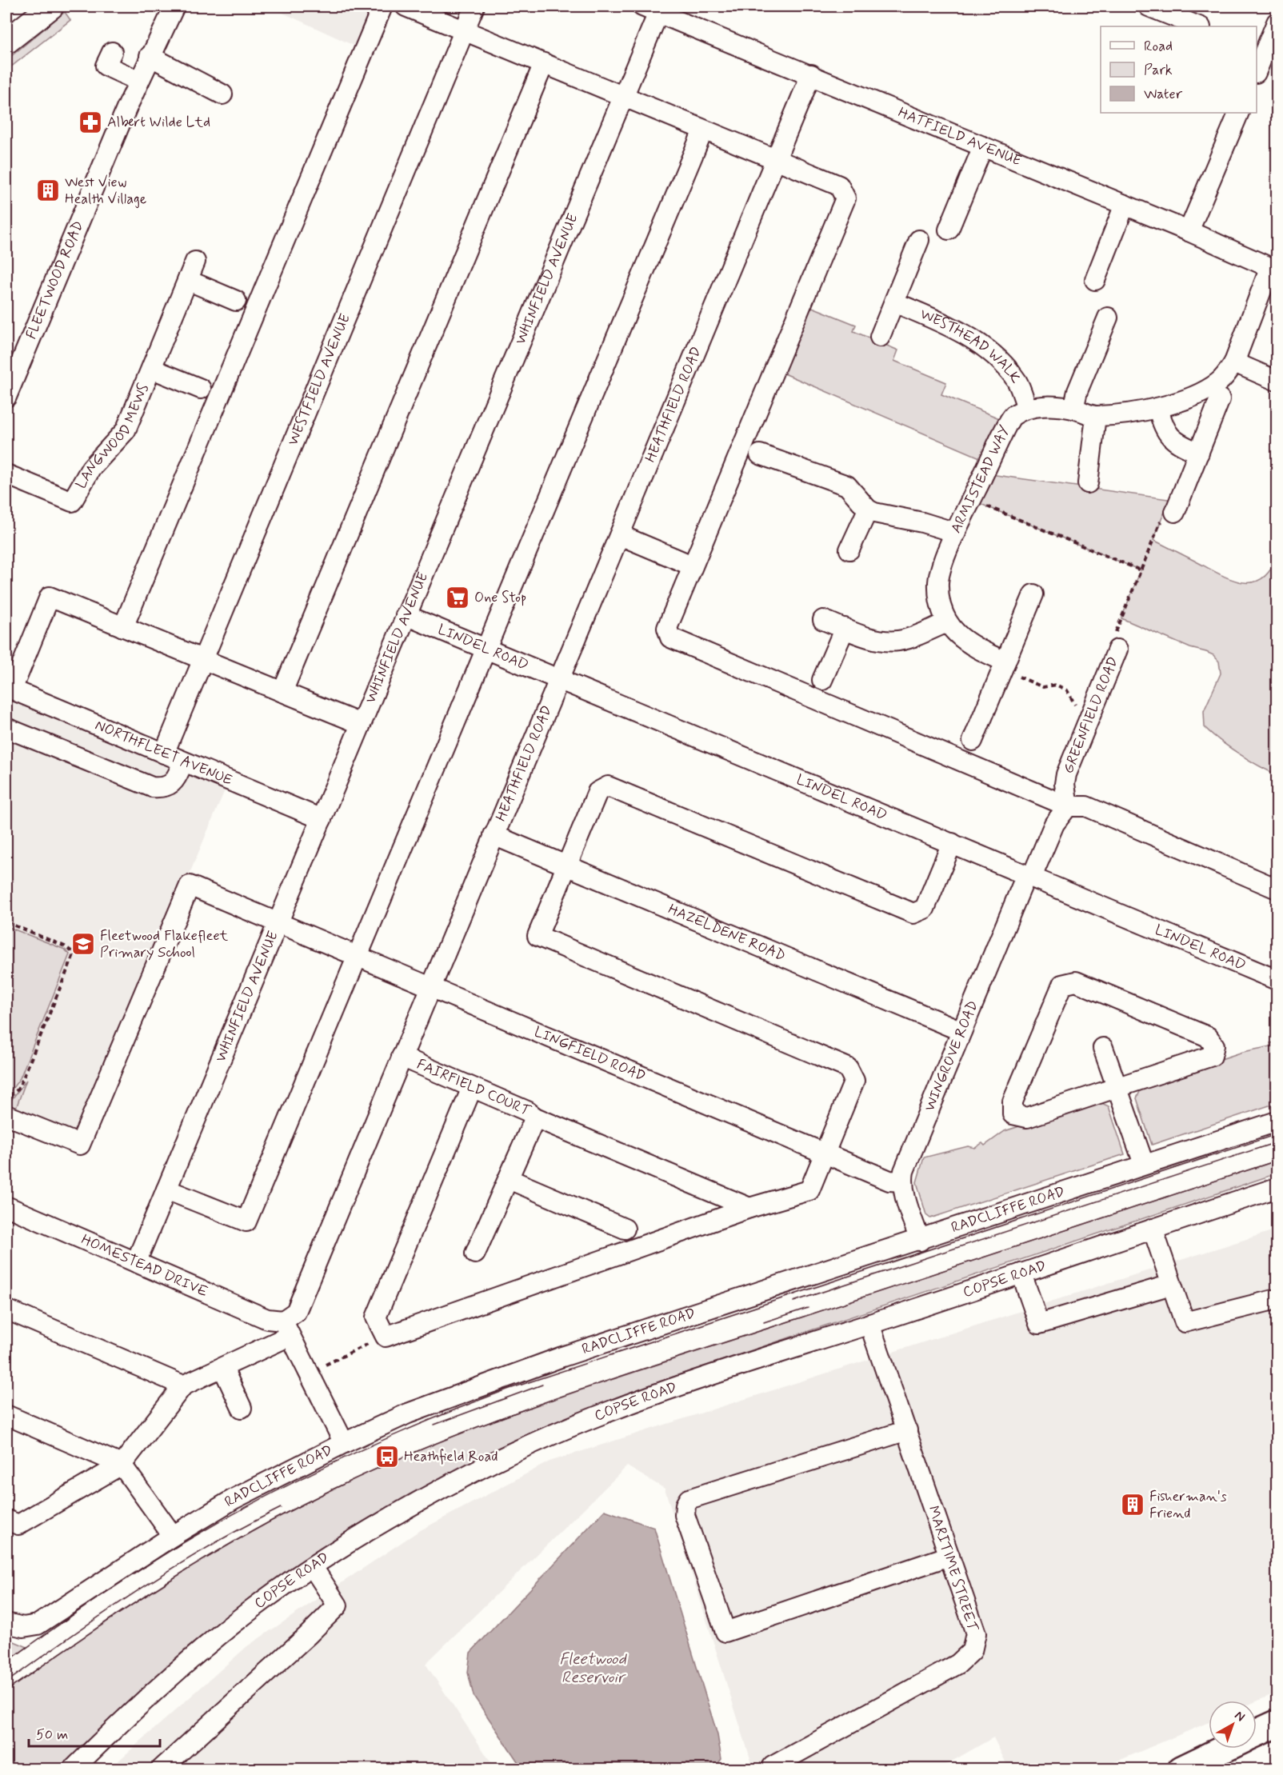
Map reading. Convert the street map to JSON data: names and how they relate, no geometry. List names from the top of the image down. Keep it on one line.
{"streets":{"street":["HATFIELD AVENUE","WHINFIELD AVENUE","FLEETWOOD ROAD","WESTHEAD WALK","WESTFIELD AVENUE","HEATHFIELD ROAD","LANGWOOD MEWS","ARMISTEAD WAY","LINDEL ROAD","GREENFIELD ROAD","NORTHFLEET AVENUE","HAZELDENE ROAD","LINGFIELD ROAD","WINGROVE ROAD","FAIRFIELD COURT","RADCLIFFE ROAD","HOMESTEAD DRIVE","COPSE ROAD","MARITIME STREET"]},"crossings":[["HATFIELD AVENUE","WHINFIELD AVENUE"],["HATFIELD AVENUE","HEATHFIELD ROAD"],["WHINFIELD AVENUE","LINDEL ROAD"],["WHINFIELD AVENUE","NORTHFLEET AVENUE"],["WHINFIELD AVENUE","LINGFIELD ROAD"],["WHINFIELD AVENUE","HOMESTEAD DRIVE"],["WESTHEAD WALK","ARMISTEAD WAY"],["WESTFIELD AVENUE","NORTHFLEET AVENUE"],["HEATHFIELD ROAD","LINDEL ROAD"],["HEATHFIELD ROAD","HAZELDENE ROAD"],["HEATHFIELD ROAD","LINGFIELD ROAD"],["HEATHFIELD ROAD","FAIRFIELD COURT"],["HEATHFIELD ROAD","HOMESTEAD DRIVE"],["LINDEL ROAD","WINGROVE ROAD"],["HAZELDENE ROAD","WINGROVE ROAD"],["LINGFIELD ROAD","WINGROVE ROAD"],["COPSE ROAD","MARITIME STREET"]],"water":["Fleetwood Reservoir"],"places":{"pharmacy":["Albert Wilde Ltd"],"building":["West View Health Village","Fisherman's Friend"],"supermarket":["One Stop"],"school or university":["Fleetwood Flakefleet Primary School"],"bus stop":["Heathfield Road"]},"legend":["Road","Park","Water"],"scale_bar":"50 m","north":"top right"}
